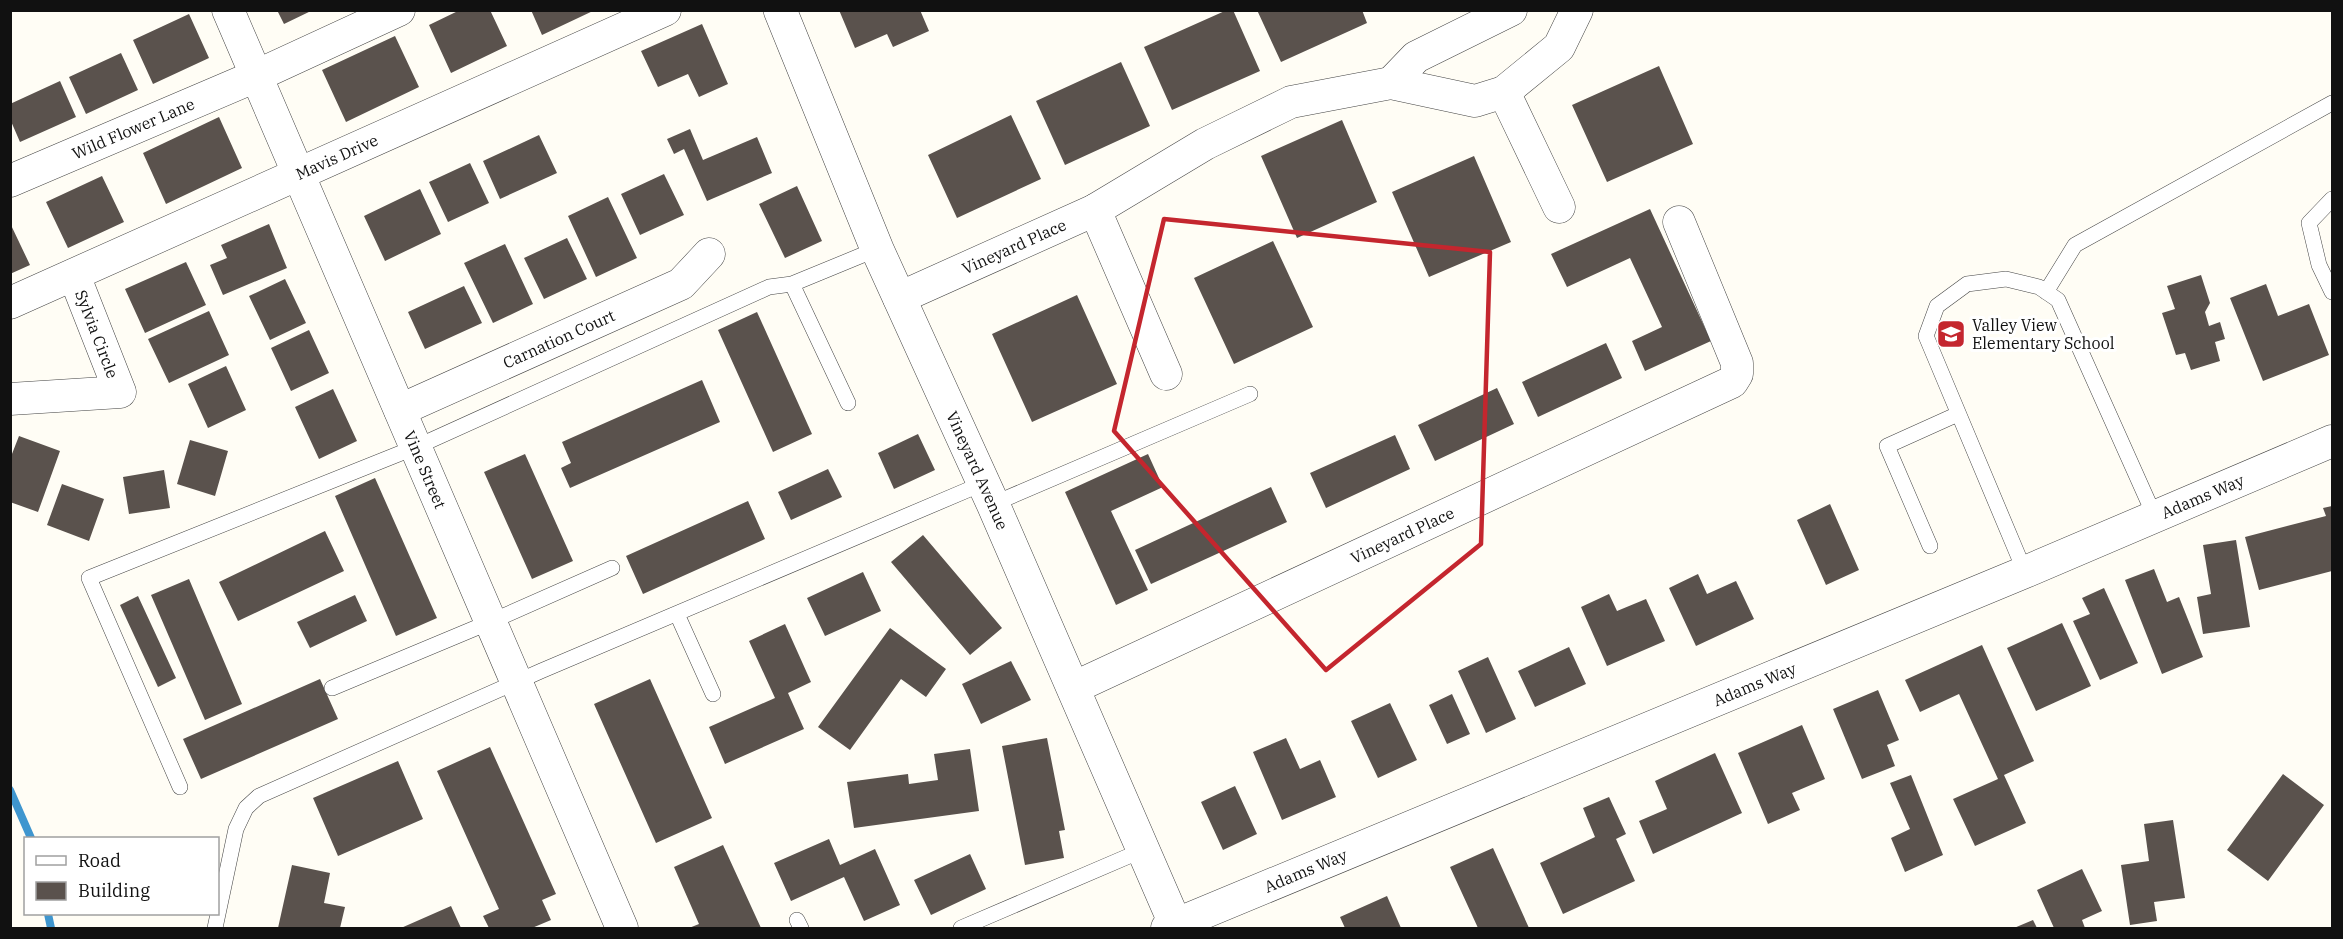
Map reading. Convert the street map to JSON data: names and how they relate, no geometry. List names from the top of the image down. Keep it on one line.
{"streets":{"street":["Wild Flower Lane","Mavis Drive","Vineyard Place","Sylvia Circle","Carnation Court","Vine Street","Vineyard Avenue","Adams Way"]},"crossings":[["Wild Flower Lane","Vine Street"],["Mavis Drive","Sylvia Circle"],["Mavis Drive","Vine Street"],["Vineyard Place","Vineyard Avenue"],["Carnation Court","Vine Street"],["Vineyard Avenue","Adams Way"]],"places":{"school or university":["Valley View Elementary School"]},"legend":["Road","Building"]}
